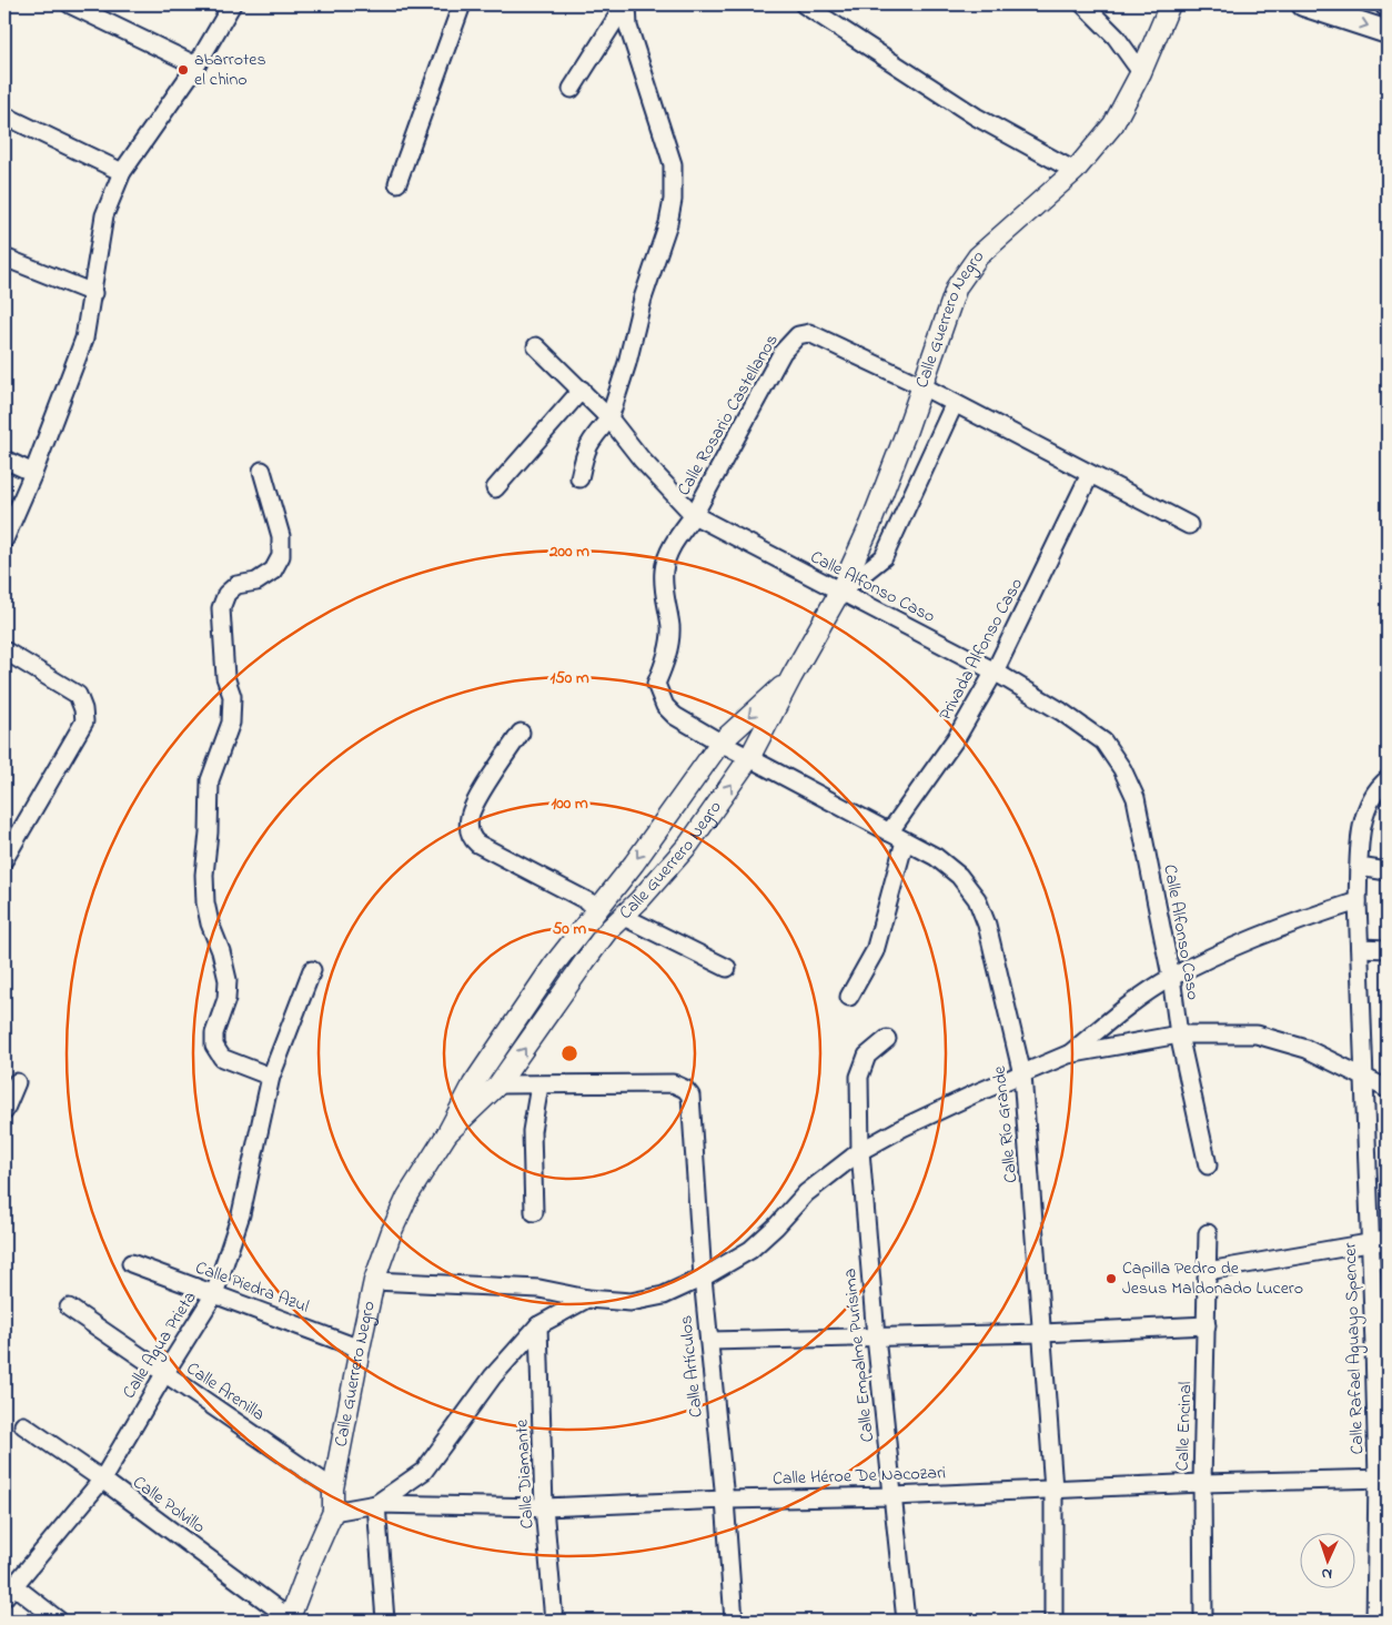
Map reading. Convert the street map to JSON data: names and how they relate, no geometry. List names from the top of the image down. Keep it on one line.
{"streets":{"street":["Calle Guerrero Negro","Calle Rosario Castellanos","Calle Alfonso Caso","Privada Alfonso Caso","Calle Río Grande","Calle Piedra Azul","Calle Agua Prieta","Calle Rafael Aguayo Spencer","Calle Empalme Purísima","Calle Artículos","Calle Arenilla","Calle Encinal","Calle Diamante","Calle Héroe De Nacozari","Calle Polvillo"]},"crossings":[["Calle Guerrero Negro","Calle Rosario Castellanos"],["Calle Guerrero Negro","Calle Alfonso Caso"],["Calle Guerrero Negro","Calle Río Grande"],["Calle Guerrero Negro","Calle Piedra Azul"],["Calle Guerrero Negro","Calle Arenilla"],["Calle Guerrero Negro","Calle Héroe De Nacozari"],["Calle Guerrero Negro","Calle Polvillo"],["Calle Rosario Castellanos","Calle Alfonso Caso"],["Calle Rosario Castellanos","Privada Alfonso Caso"],["Calle Rosario Castellanos","Calle Río Grande"],["Calle Alfonso Caso","Privada Alfonso Caso"],["Privada Alfonso Caso","Calle Río Grande"],["Calle Río Grande","Calle Héroe De Nacozari"],["Calle Piedra Azul","Calle Agua Prieta"],["Calle Agua Prieta","Calle Arenilla"],["Calle Agua Prieta","Calle Polvillo"],["Calle Rafael Aguayo Spencer","Calle Héroe De Nacozari"],["Calle Empalme Purísima","Calle Héroe De Nacozari"],["Calle Artículos","Calle Héroe De Nacozari"],["Calle Encinal","Calle Héroe De Nacozari"],["Calle Diamante","Calle Héroe De Nacozari"]],"places":["abarrotes el chino","Capilla Pedro de Jesus Maldonado Lucero"],"north":"bottom","rings":["200 m","150 m","100 m","50 m"]}
